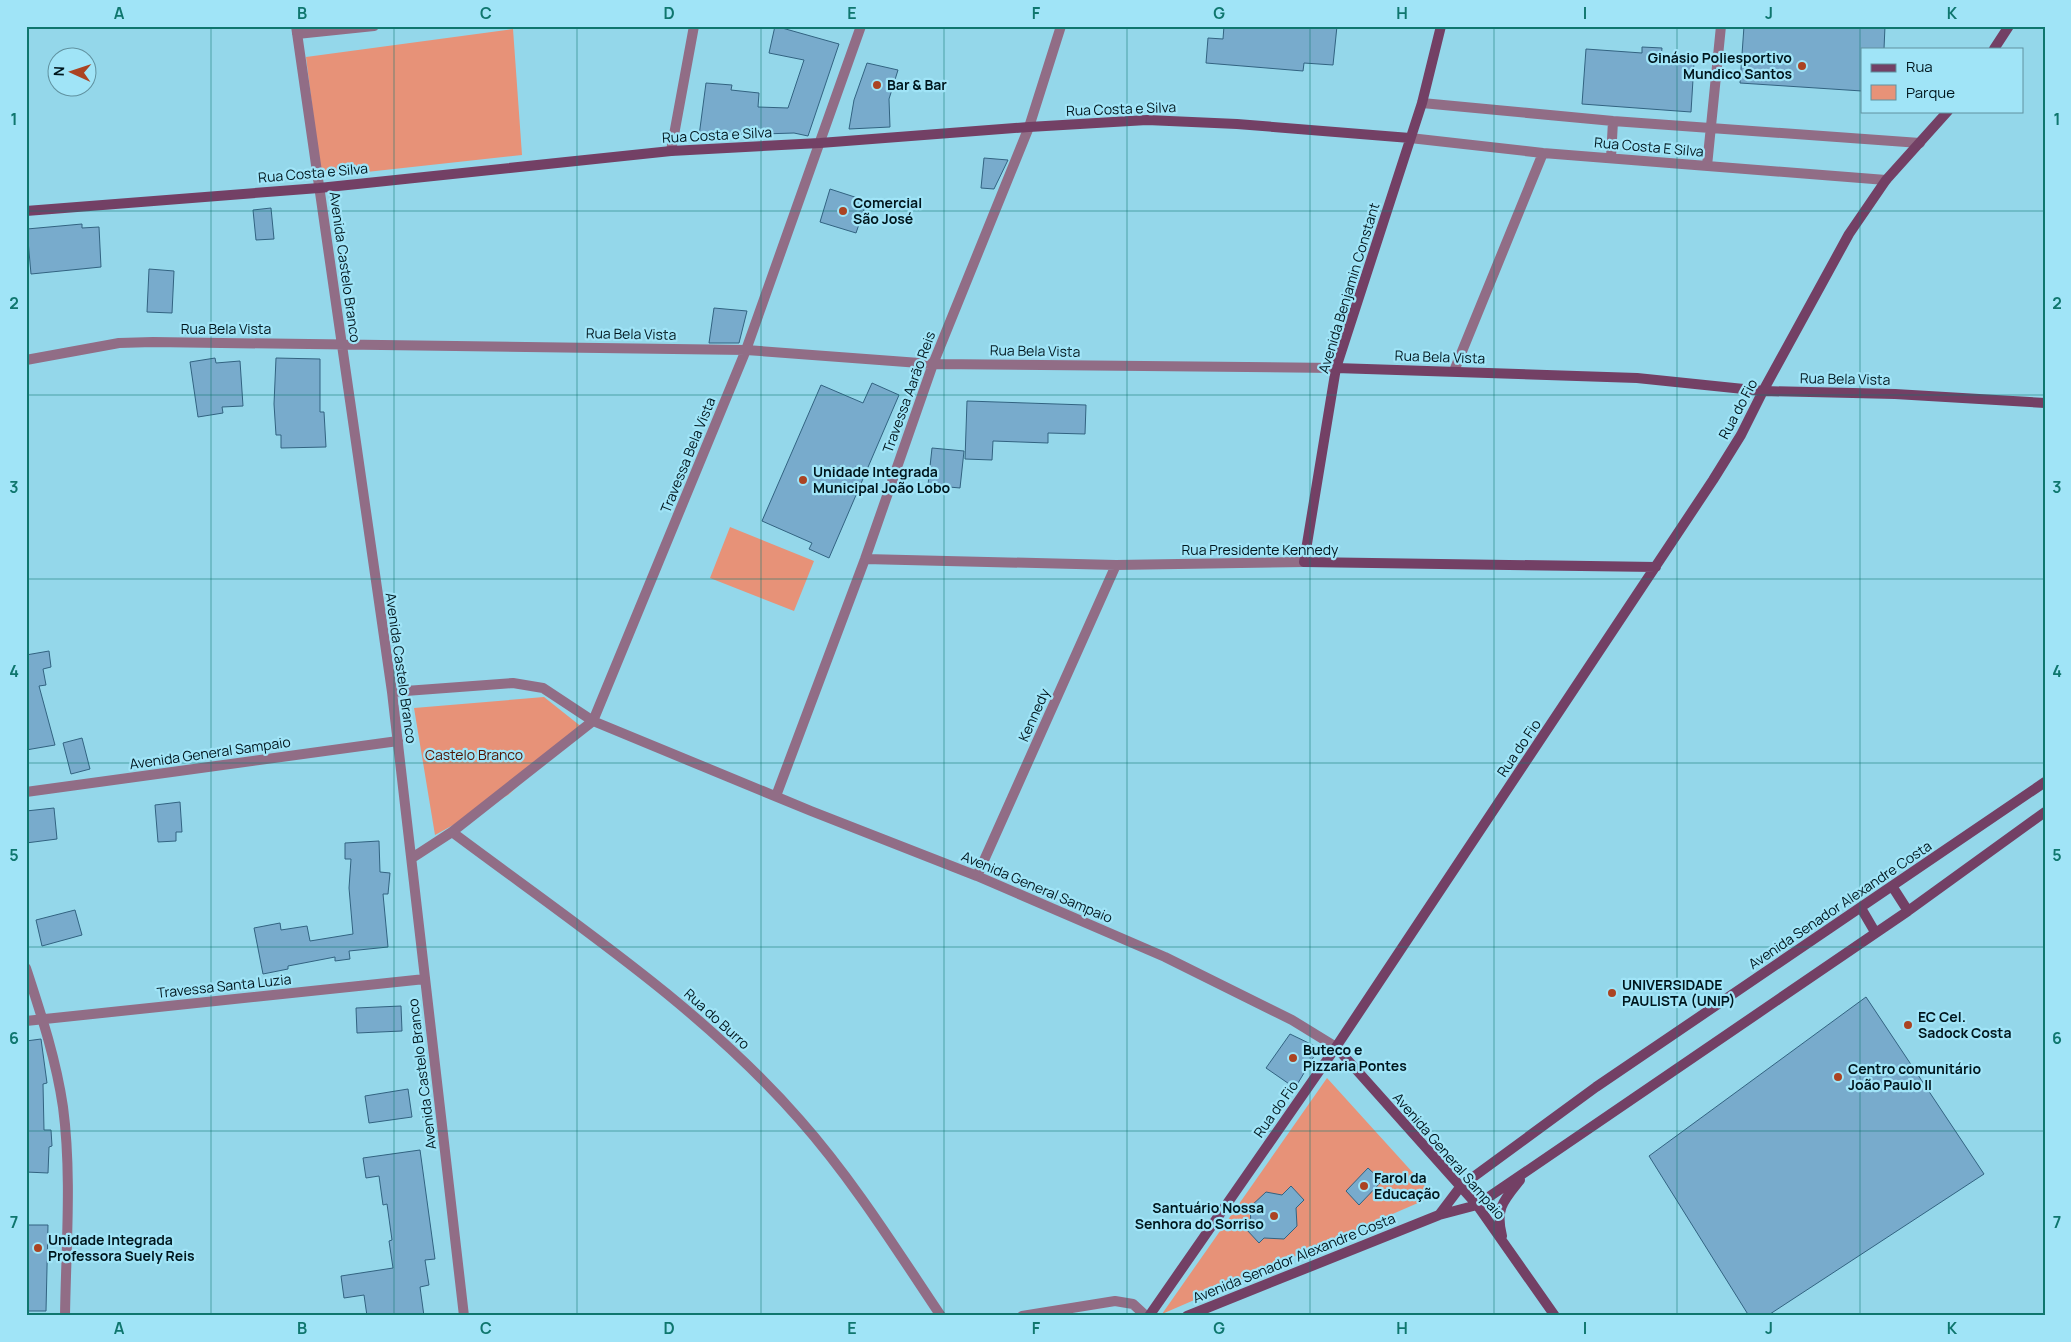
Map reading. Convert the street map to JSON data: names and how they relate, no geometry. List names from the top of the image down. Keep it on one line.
{"streets":{"street":["Rua Costa e Silva","Rua Costa E Silva","Avenida Castelo Branco","Avenida Benjamin Constant","Rua Bela Vista","Travessa Aarão Reis","Rua do Fio","Travessa Bela Vista","Rua Presidente Kennedy","Kennedy","Avenida General Sampaio","Avenida Senador Alexandre Costa","Travessa Santa Luzia","Rua do Burro"]},"crossings":[["Rua Costa e Silva","Rua Costa E Silva"],["Rua Costa e Silva","Avenida Castelo Branco"],["Rua Costa e Silva","Avenida Benjamin Constant"],["Rua Costa e Silva","Travessa Aarão Reis"],["Rua Costa e Silva","Travessa Bela Vista"],["Rua Costa E Silva","Avenida Benjamin Constant"],["Rua Costa E Silva","Rua do Fio"],["Avenida Castelo Branco","Rua Bela Vista"],["Avenida Castelo Branco","Avenida General Sampaio"],["Avenida Castelo Branco","Travessa Santa Luzia"],["Avenida Benjamin Constant","Rua Bela Vista"],["Avenida Benjamin Constant","Rua Presidente Kennedy"],["Rua Bela Vista","Travessa Aarão Reis"],["Rua Bela Vista","Rua do Fio"],["Rua Bela Vista","Travessa Bela Vista"],["Travessa Aarão Reis","Rua Presidente Kennedy"],["Travessa Aarão Reis","Avenida General Sampaio"],["Rua do Fio","Rua Presidente Kennedy"],["Rua do Fio","Avenida General Sampaio"],["Travessa Bela Vista","Avenida General Sampaio"],["Travessa Bela Vista","Rua do Burro"],["Rua Presidente Kennedy","Kennedy"],["Kennedy","Avenida General Sampaio"],["Avenida General Sampaio","Avenida Senador Alexandre Costa"]],"parks":["Castelo Branco"],"places":["Ginásio Poliesportivo Mundico Santos","Bar & Bar","Comercial São José","Unidade Integrada Municipal João Lobo","UNIVERSIDADE PAULISTA (UNIP)","EC Cel. Sadock Costa","Buteco e Pizzaria Pontes","Centro comunitário João Paulo II","Farol da Educação","Santuário Nossa Senhora do Sorriso","Unidade Integrada Professora Suely Reis"],"legend":["Rua","Parque"],"north":"left","grid":{"columns":["A","B","C","D","E","F","G","H","I","J","K"],"rows":["1","2","3","4","5","6","7"]}}
